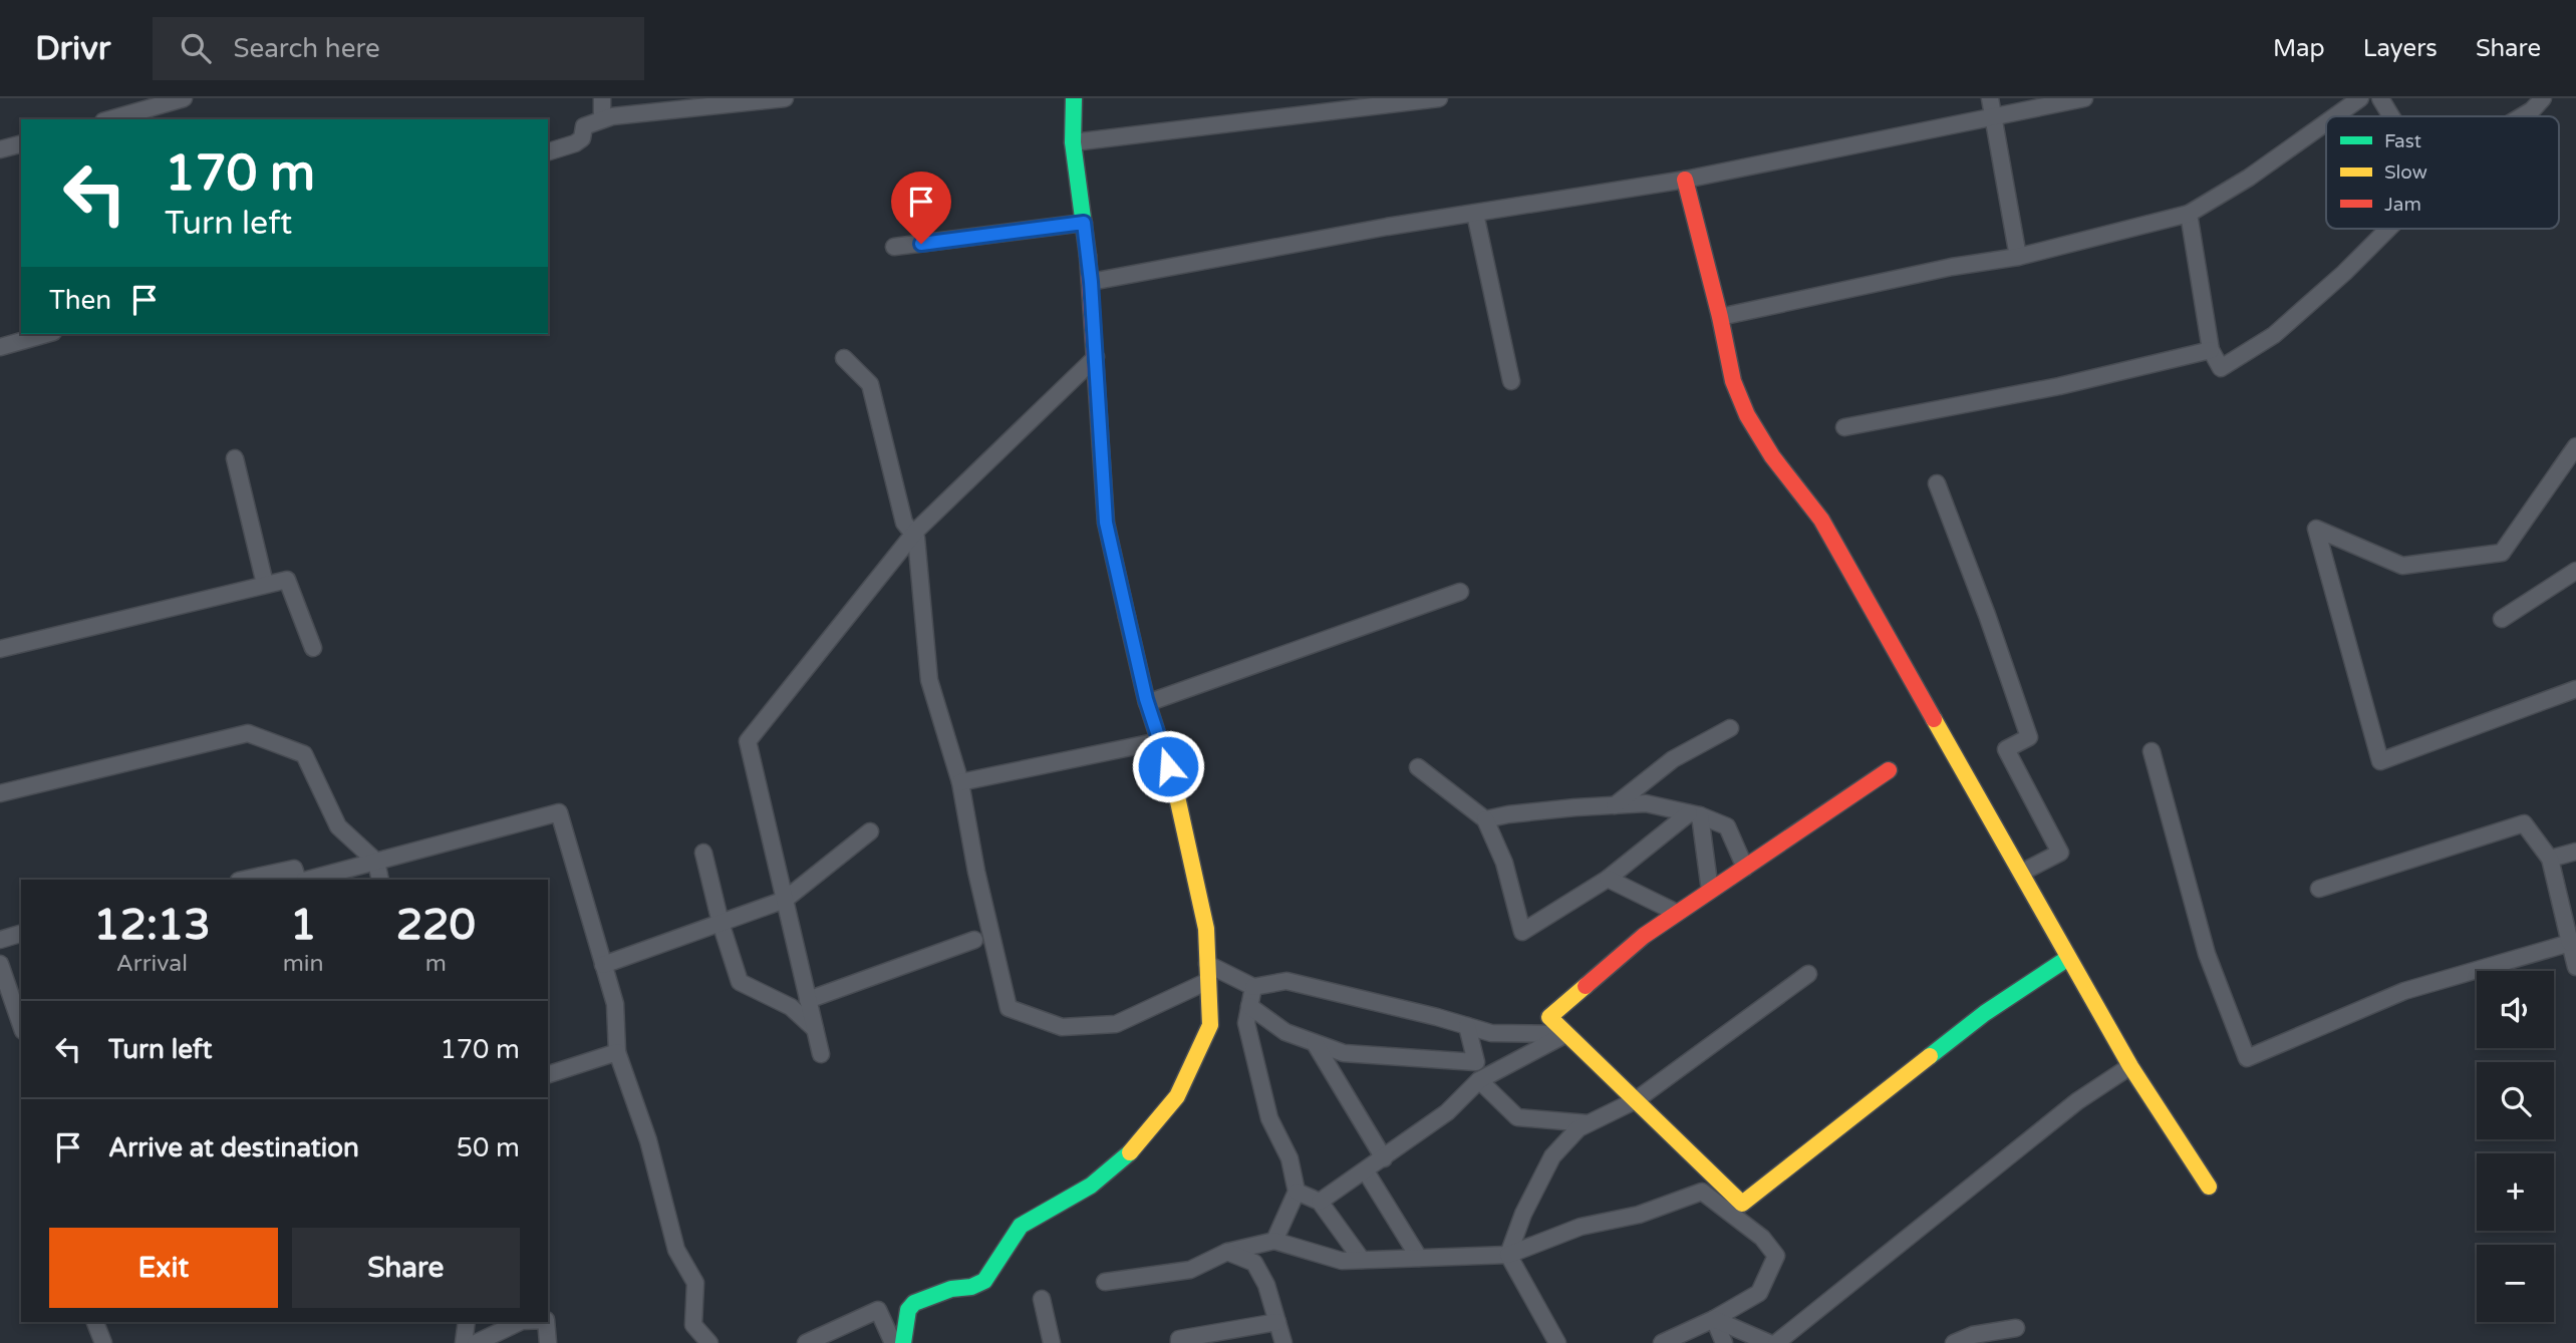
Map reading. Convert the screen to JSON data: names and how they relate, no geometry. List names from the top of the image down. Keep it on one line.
{"legend":["Fast","Slow","Jam"],"page":{"header":"Drivr","search":"Search here","nav":["Map","Layers","Share"],"turn":["170 m","Turn left"],"then":"Then","eta":["12:13","Arrival","1","min","220","m"],"map_buttons":["+","−"],"list":[{"name":"Turn left","value":"170 m"},{"name":"Arrive at destination","value":"50 m"}],"buttons":["Exit","Share"]}}
